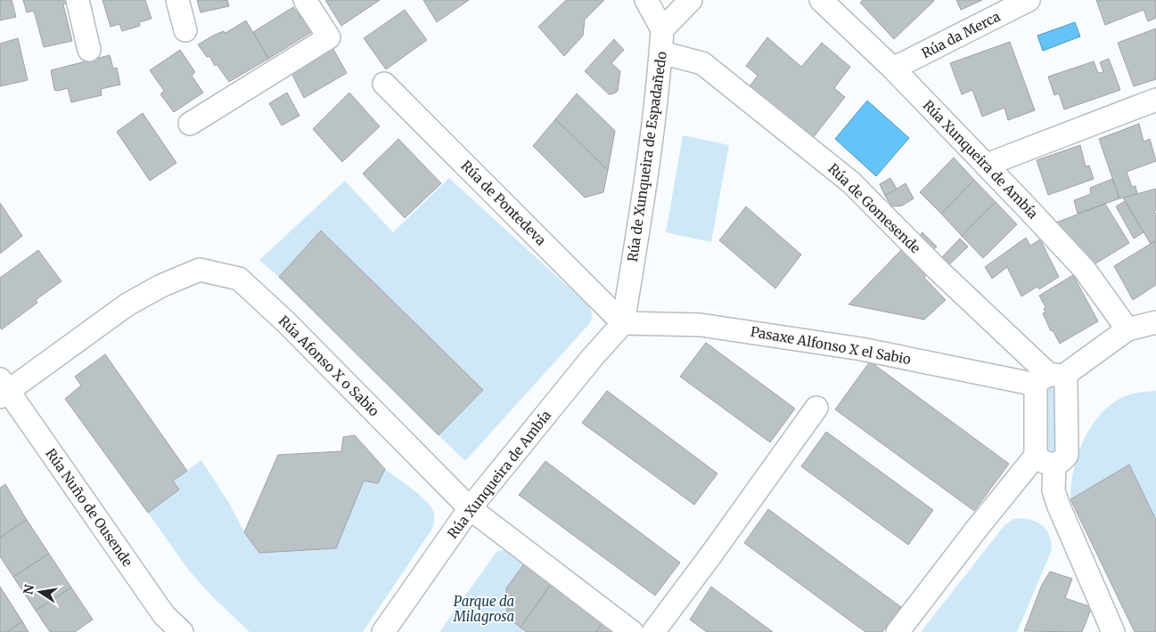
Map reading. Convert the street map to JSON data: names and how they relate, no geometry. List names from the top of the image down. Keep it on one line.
{"streets":{"street":["Rúa da Merca","Rúa de Xunqueira de Espadañedo","Rúa Xunqueira de Ambía","Rúa de Pontedeva","Rúa de Gomesende","Pasaxe Alfonso X el Sabio","Rúa Afonso X o Sabio","Rúa Nuño de Ousende"]},"crossings":[["Rúa da Merca","Rúa Xunqueira de Ambía"],["Rúa de Xunqueira de Espadañedo","Rúa Xunqueira de Ambía"],["Rúa de Xunqueira de Espadañedo","Rúa de Pontedeva"],["Rúa de Xunqueira de Espadañedo","Rúa de Gomesende"],["Rúa de Xunqueira de Espadañedo","Pasaxe Alfonso X el Sabio"],["Rúa Xunqueira de Ambía","Rúa de Pontedeva"],["Rúa Xunqueira de Ambía","Pasaxe Alfonso X el Sabio"],["Rúa Xunqueira de Ambía","Rúa Afonso X o Sabio"],["Rúa de Pontedeva","Pasaxe Alfonso X el Sabio"],["Rúa de Gomesende","Pasaxe Alfonso X el Sabio"],["Rúa Afonso X o Sabio","Rúa Nuño de Ousende"]],"parks":["Parque da Milagrosa"],"north":"left"}
